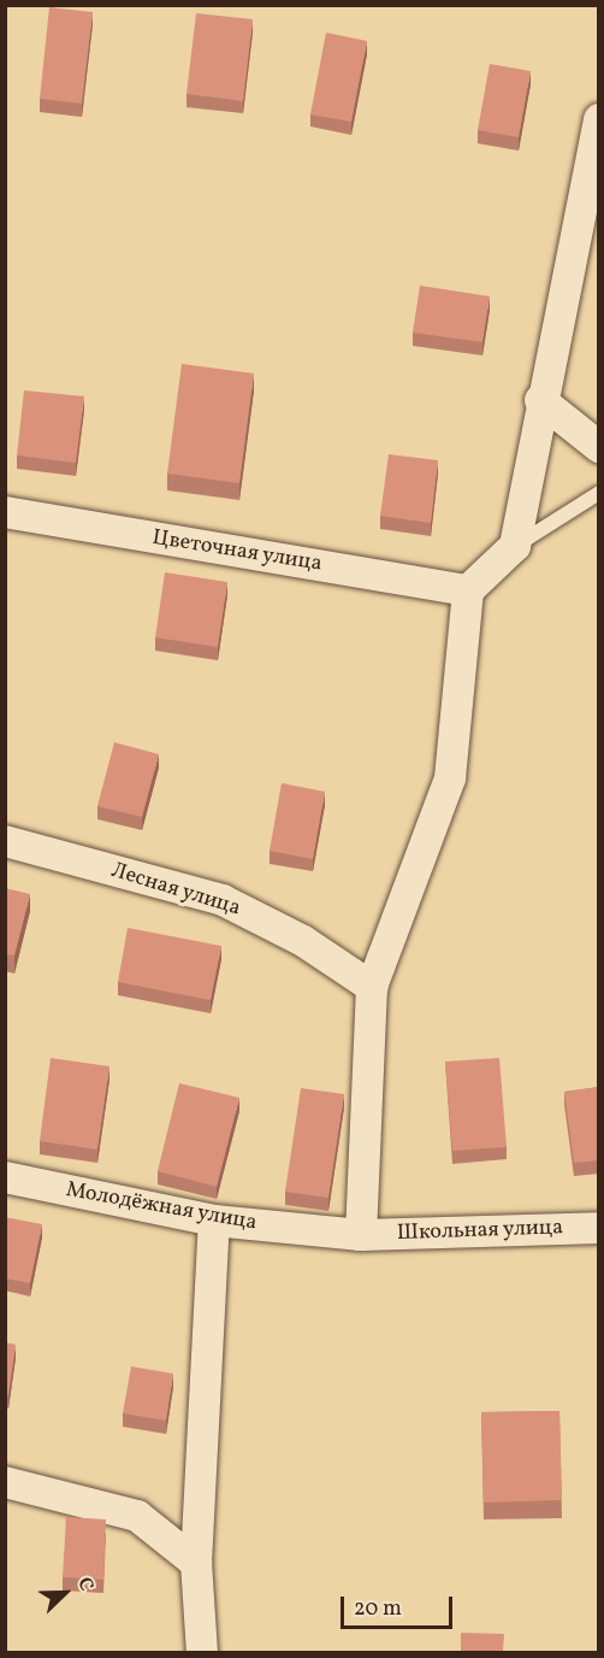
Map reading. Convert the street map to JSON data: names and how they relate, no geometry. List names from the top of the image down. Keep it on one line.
{"streets":{"street":["Цветочная улица","Лесная улица","Молодёжная улица","Школьная улица"]},"crossings":[["Молодёжная улица","Школьная улица"]],"scale_bar":"20 m","north":"top right"}
